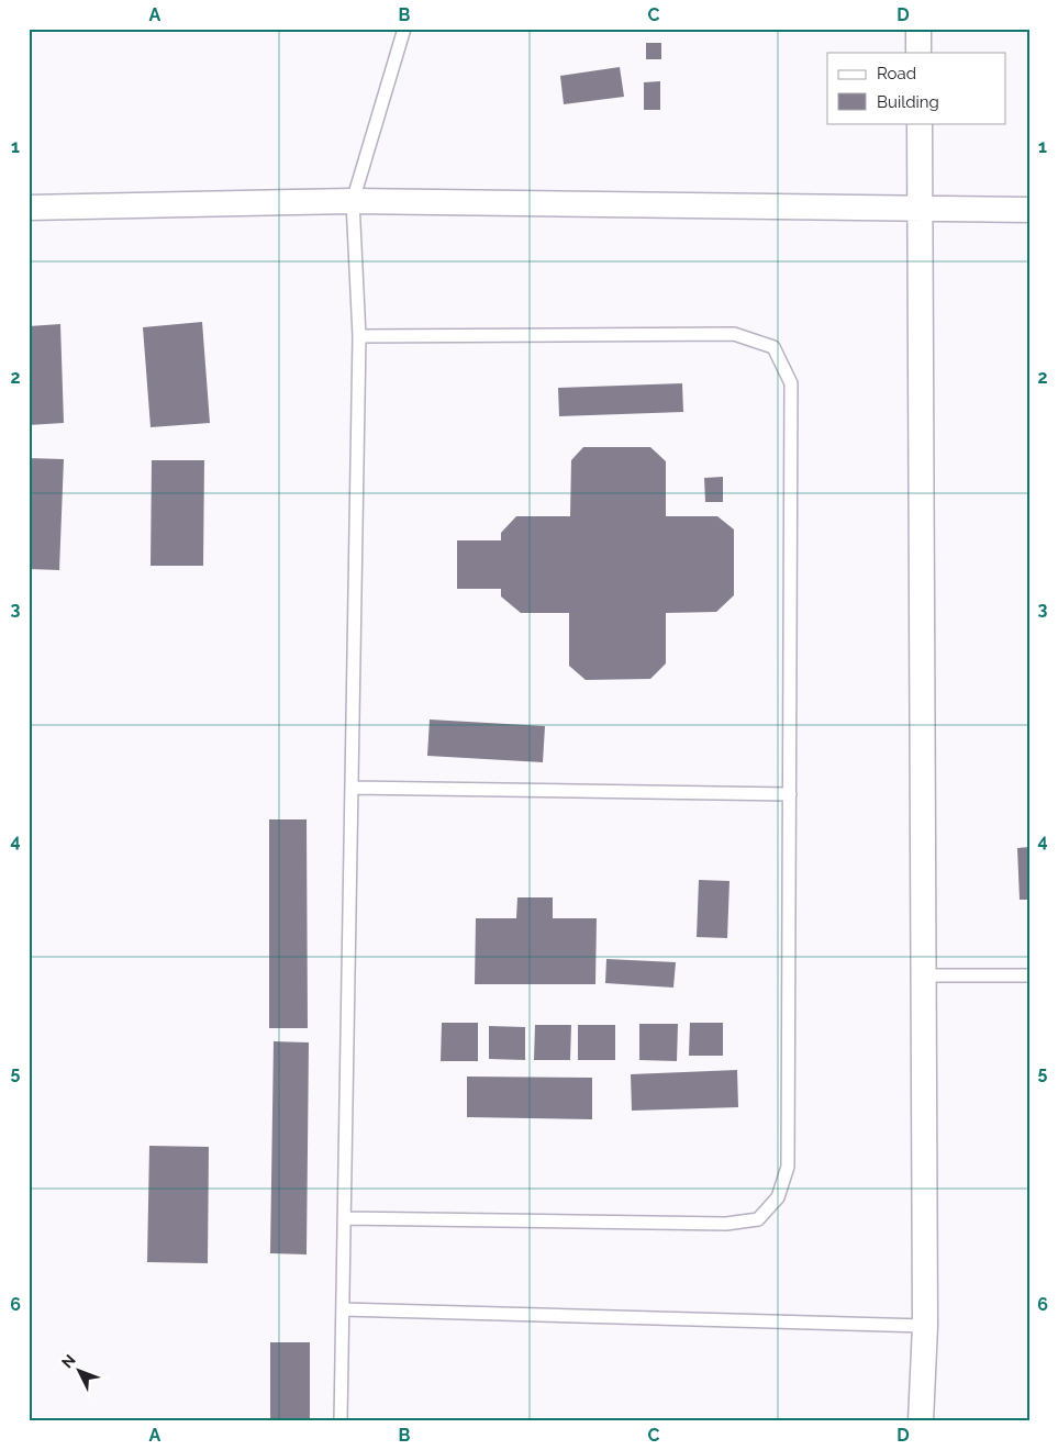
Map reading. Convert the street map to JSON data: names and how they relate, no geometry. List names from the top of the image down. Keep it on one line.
{"legend":["Road","Building"],"north":"top left","grid":{"columns":["A","B","C","D"],"rows":["1","2","3","4","5","6"]}}
